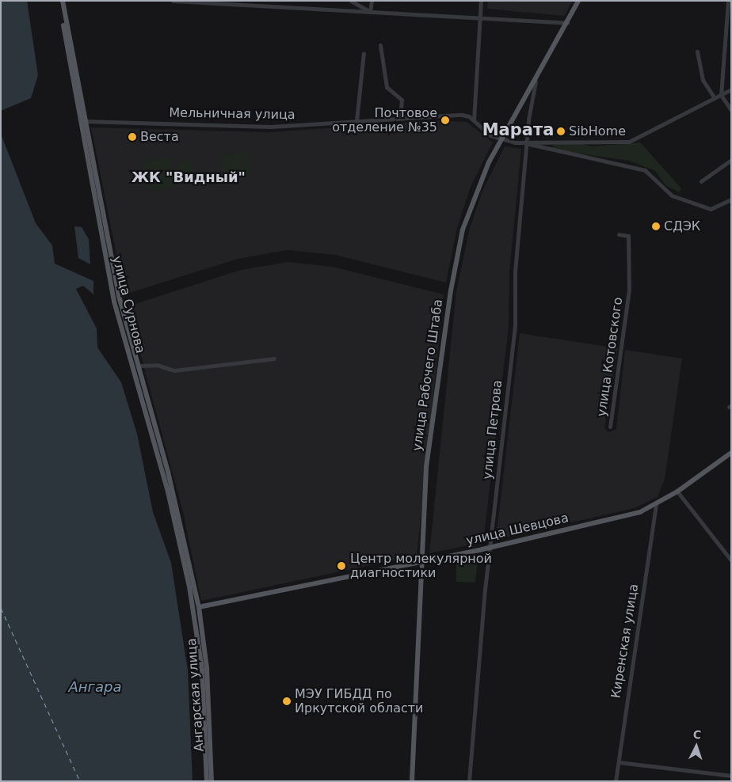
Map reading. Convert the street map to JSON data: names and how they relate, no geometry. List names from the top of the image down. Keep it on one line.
{"streets":{"main road":["улица Сурнова","улица Рабочего Штаба","улица Шевцова","Ангарская улица"],"street":["Мельничная улица","улица Котовского","улица Петрова","Киренская улица"]},"crossings":[["Мельничная улица","улица Сурнова"],["Мельничная улица","улица Рабочего Штаба"],["улица Сурнова","улица Шевцова"],["улица Сурнова","Ангарская улица"],["улица Рабочего Штаба","улица Петрова"],["улица Рабочего Штаба","улица Шевцова"],["улица Петрова","улица Шевцова"],["улица Шевцова","Киренская улица"],["улица Шевцова","Ангарская улица"]],"districts":["Марата","ЖК \"Видный\""],"water":["Ангара"],"places":["Почтовое отделение №35","SibHome","Веста","СДЭК","Центр молекулярной диагностики","МЭУ ГИБДД по Иркутской области"],"north":"top"}
